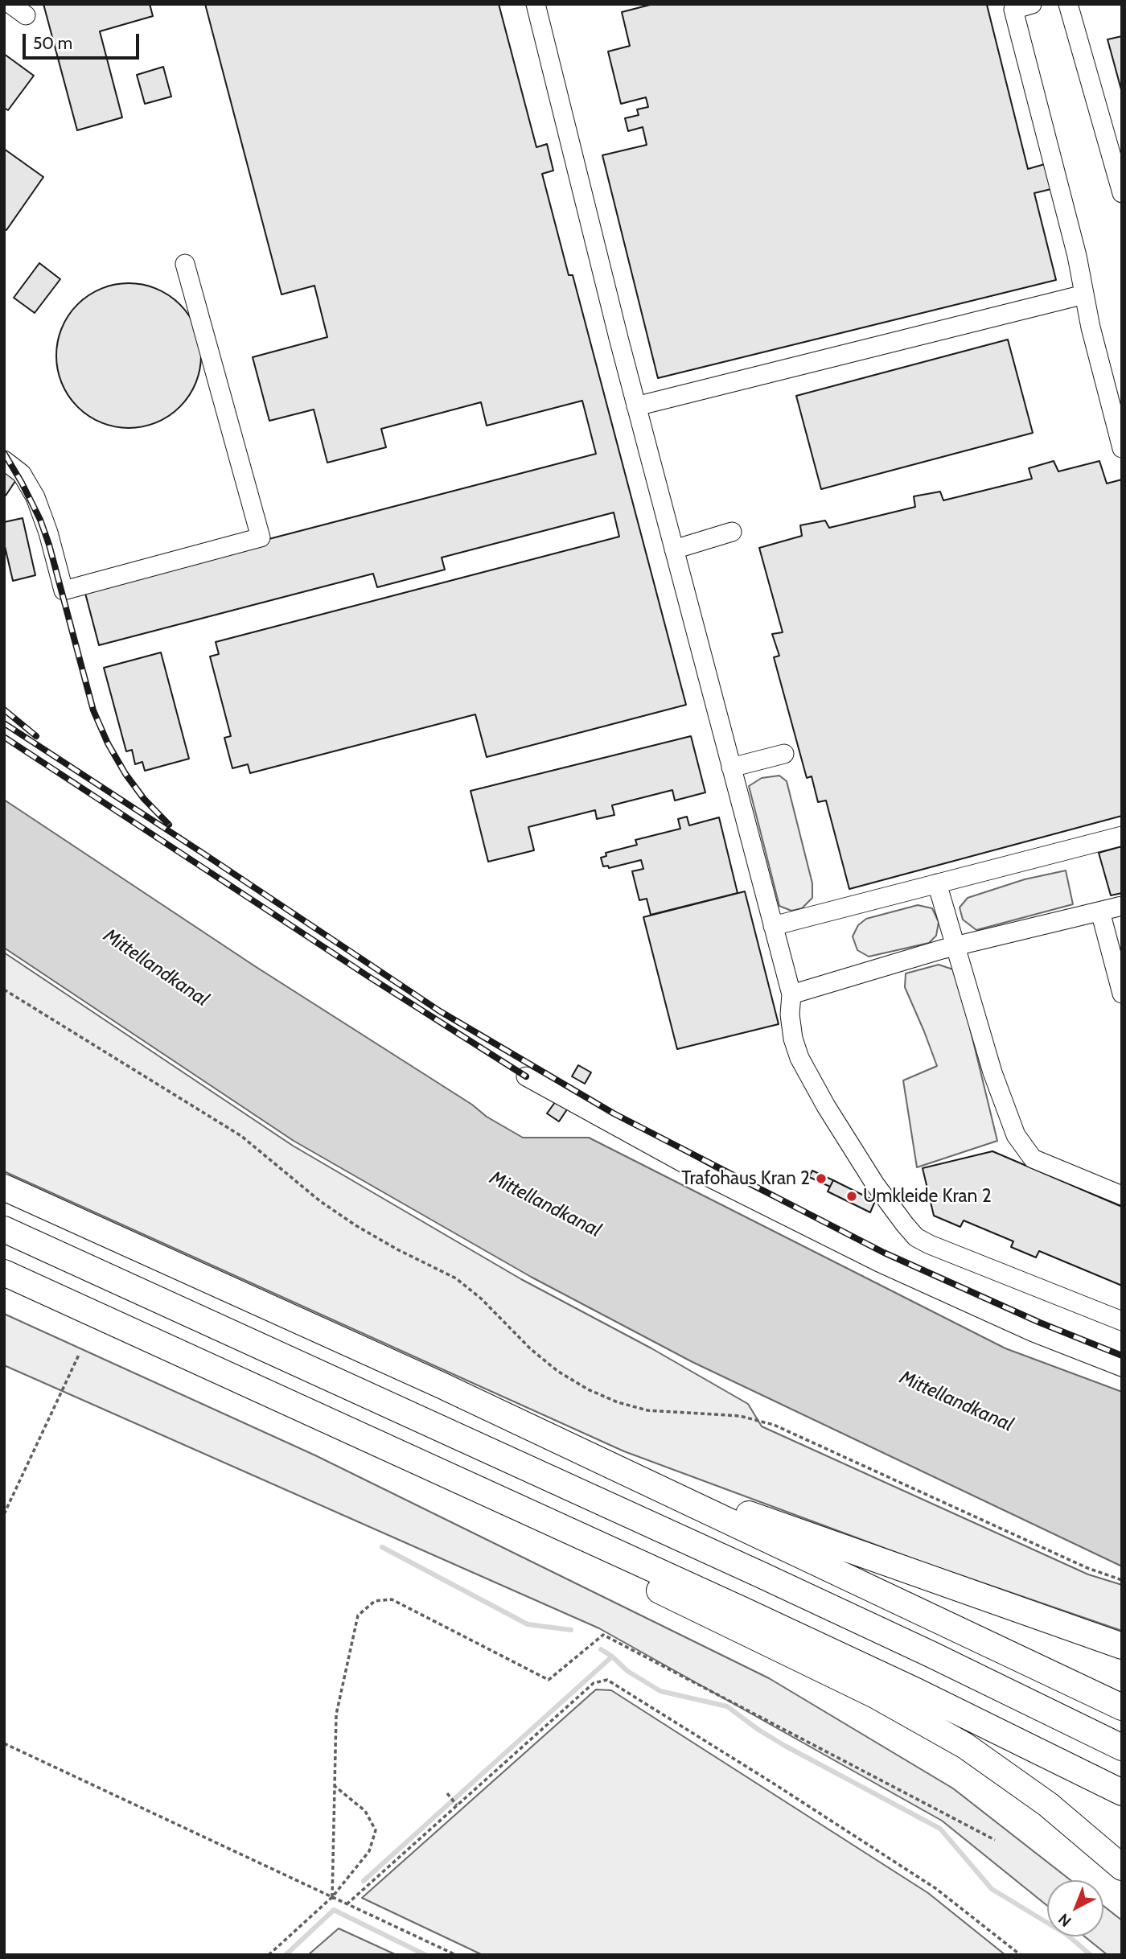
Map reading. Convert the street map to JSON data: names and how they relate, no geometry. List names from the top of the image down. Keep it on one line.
{"water":["Mittellandkanal"],"places":["Trafohaus Kran 2","Umkleide Kran 2"],"scale_bar":"50 m","north":"bottom left"}
